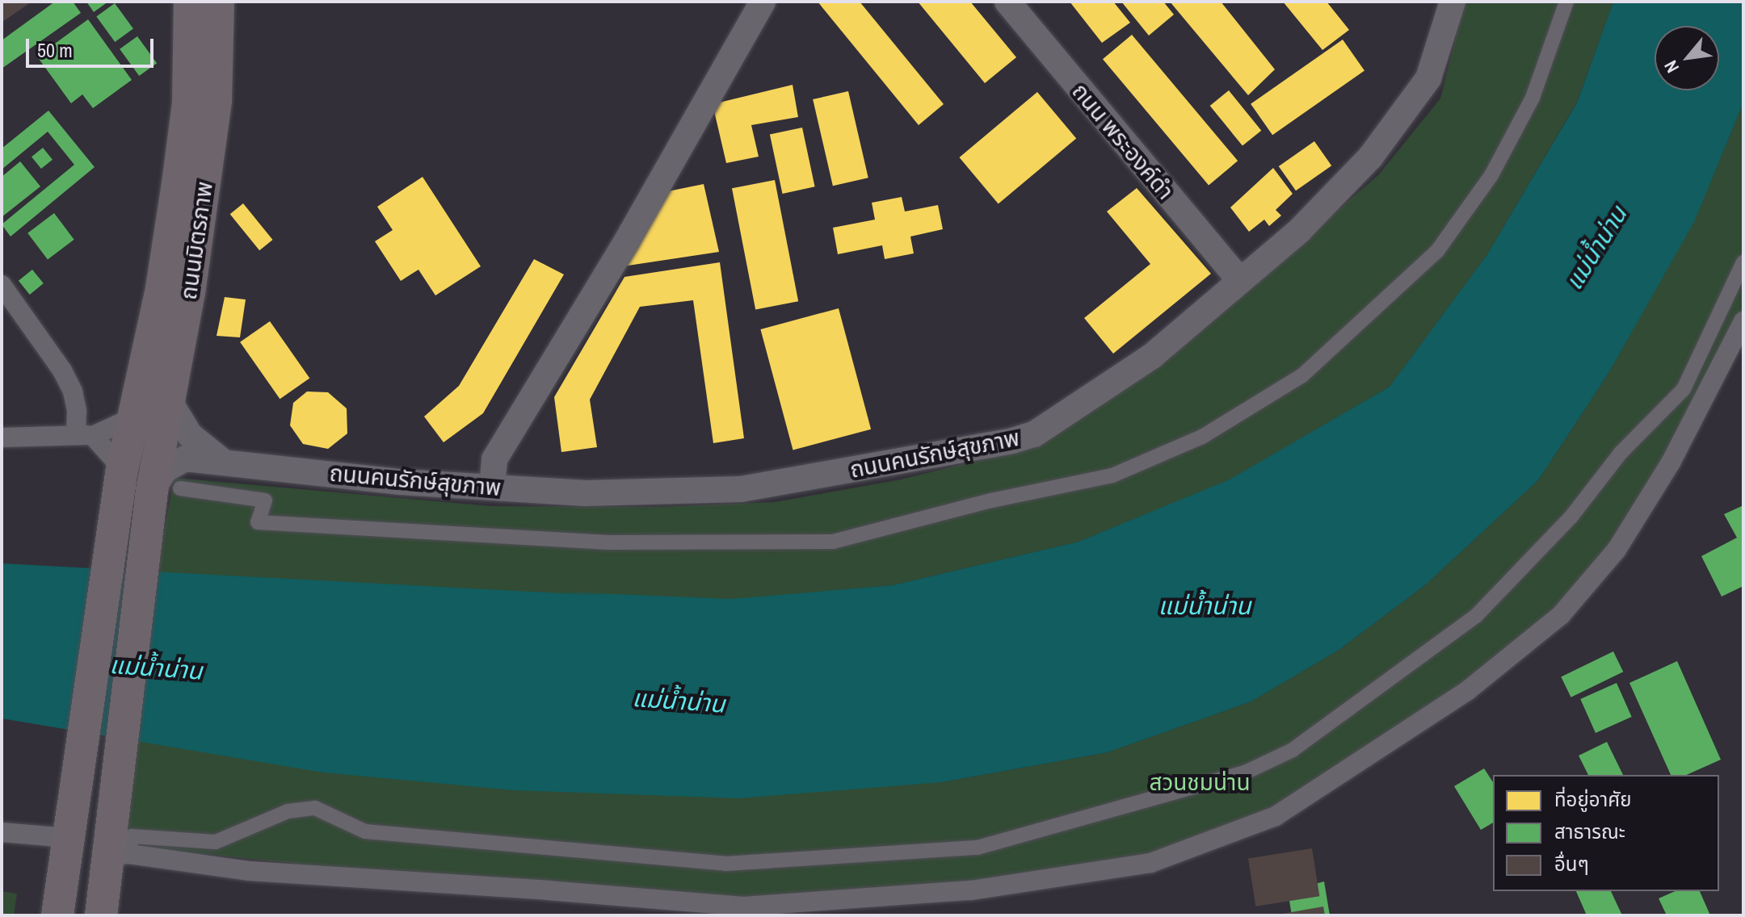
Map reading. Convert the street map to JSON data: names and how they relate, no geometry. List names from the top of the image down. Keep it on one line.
{"streets":{"main road":["ถนนมิตรภาพ"],"street":["ถนน พระองค์ดำ","ถนนคนรักษ์สุขภาพ"]},"crossings":[["ถนน พระองค์ดำ","ถนนคนรักษ์สุขภาพ"],["ถนนมิตรภาพ","ถนนคนรักษ์สุขภาพ"]],"water":["แม่น้ำน่าน"],"parks":["สวนชมน่าน"],"legend":["ที่อยู่อาศัย","สาธารณะ","อื่นๆ"],"scale_bar":"50 m","north":"bottom left"}
